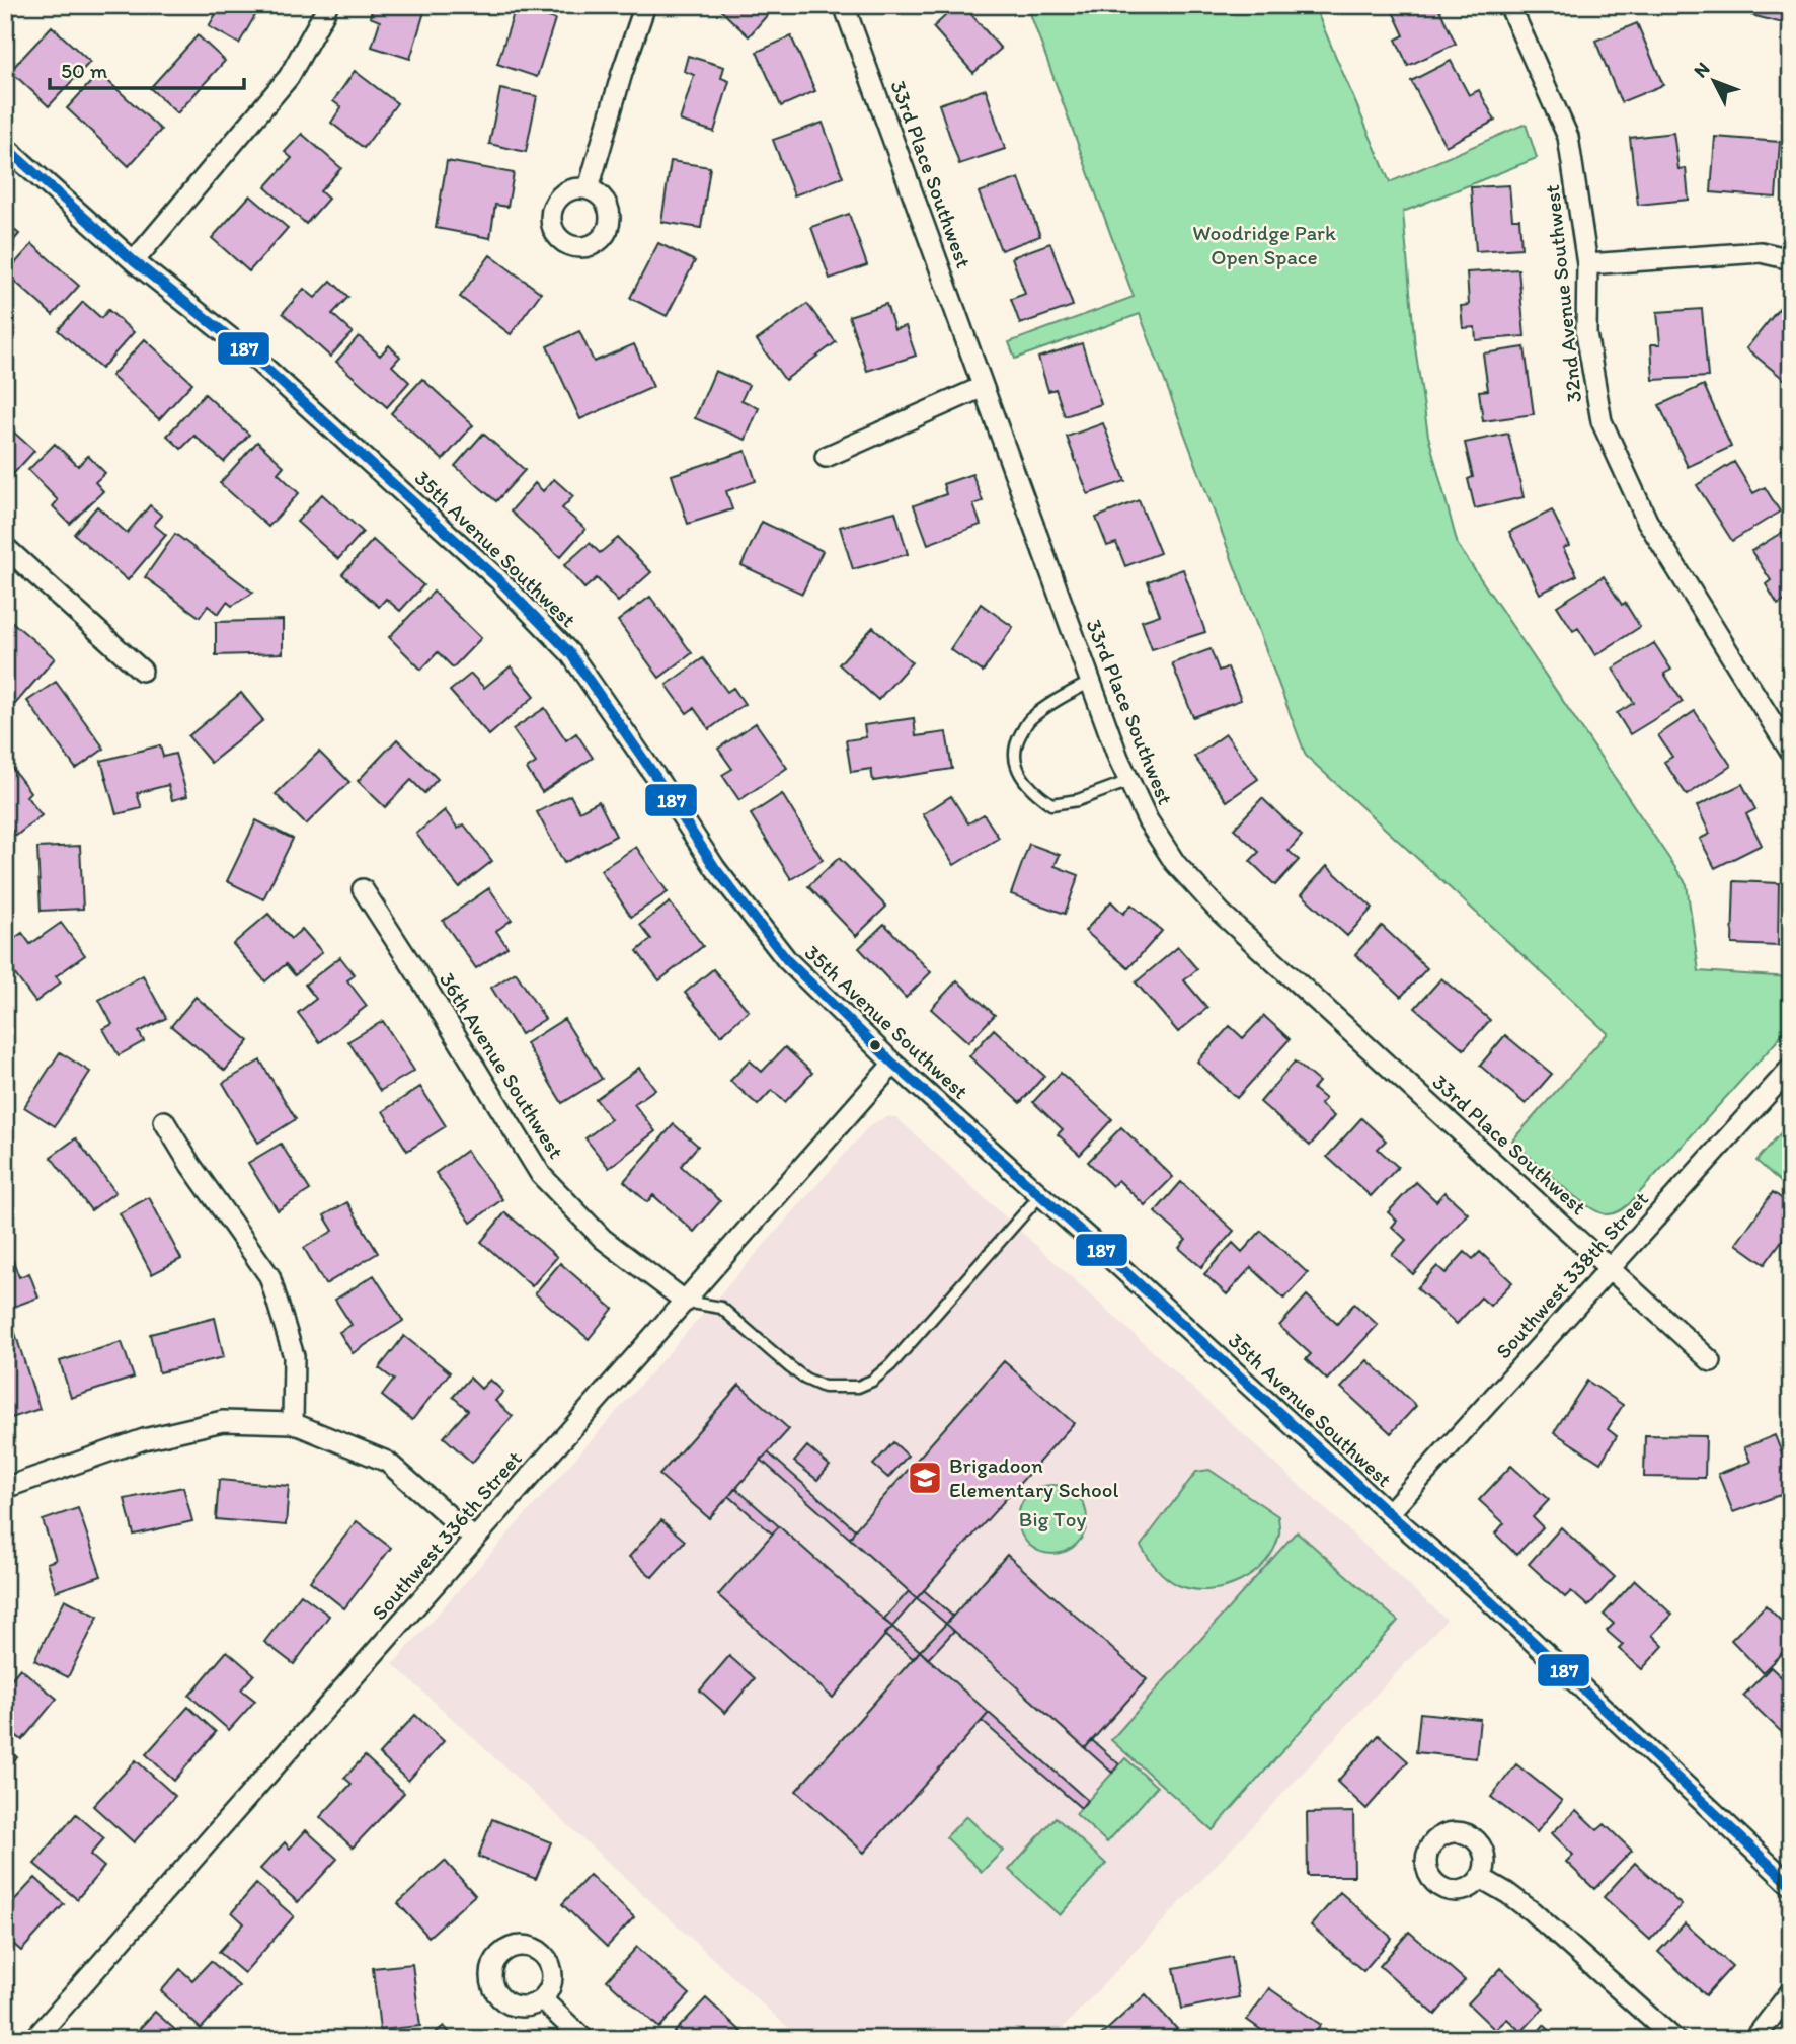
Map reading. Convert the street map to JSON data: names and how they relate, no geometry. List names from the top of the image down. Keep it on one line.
{"streets":{"street":["33rd Place Southwest","32nd Avenue Southwest","35th Avenue Southwest","36th Avenue Southwest","Southwest 338th Street","Southwest 336th Street"]},"crossings":[["33rd Place Southwest","Southwest 338th Street"],["35th Avenue Southwest","Southwest 338th Street"],["35th Avenue Southwest","Southwest 336th Street"],["36th Avenue Southwest","Southwest 336th Street"]],"parks":["Woodridge Park Open Space","Big Toy"],"places":{"school or university":["Brigadoon Elementary School"]},"lines":["transit line 187"],"scale_bar":"50 m","north":"top left"}
